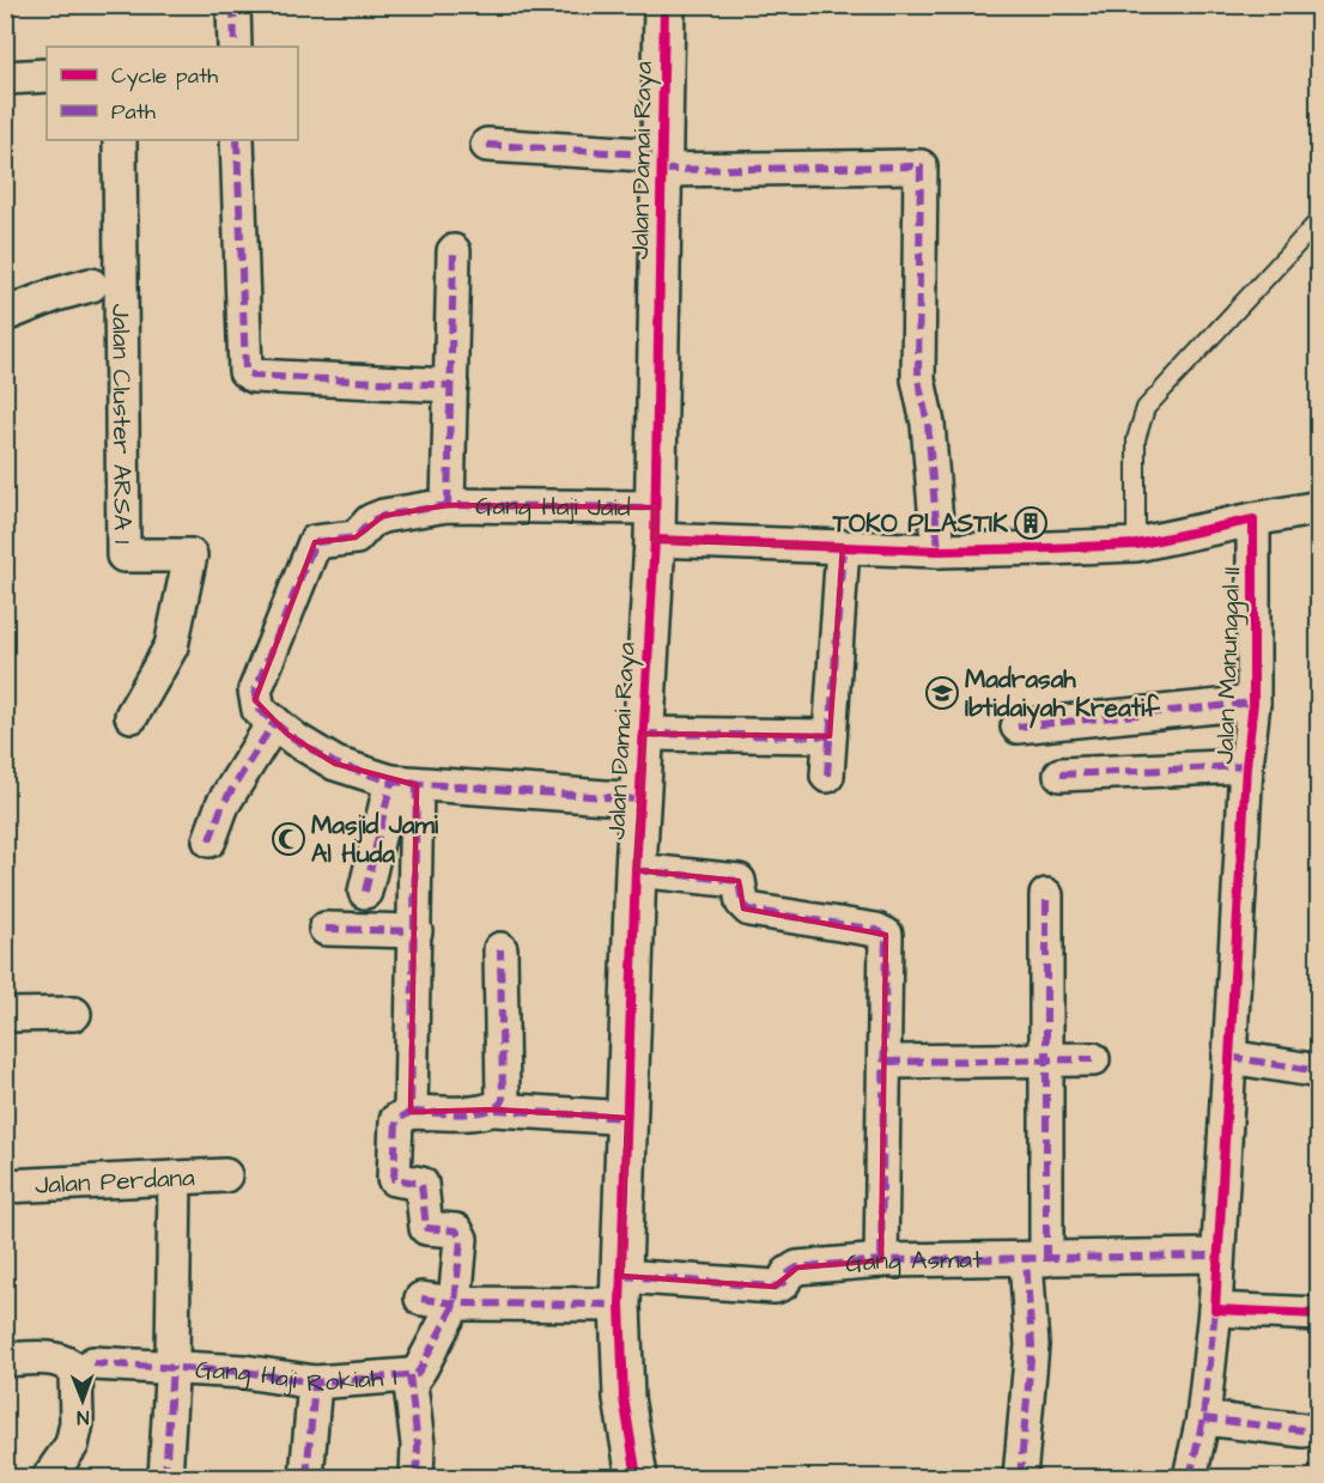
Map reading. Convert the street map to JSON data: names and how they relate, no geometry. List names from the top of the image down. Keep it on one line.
{"streets":{"street":["Jalan Damai Raya","Jalan Cluster ARSA 1","Gang Haji Jaid","Jalan Manunggal II","Jalan Perdana","Gang Asmat","Gang Haji Rokiah I"]},"crossings":[["Jalan Damai Raya","Gang Haji Jaid"],["Jalan Damai Raya","Gang Asmat"],["Jalan Manunggal II","Gang Asmat"]],"places":{"building":["TOKO PLASTIK"],"school or university":["Madrasah Ibtidaiyah Kreatif"],"mosque":["Masjid Jami Al Huda"]},"legend":["Cycle path","Path"],"north":"bottom"}
